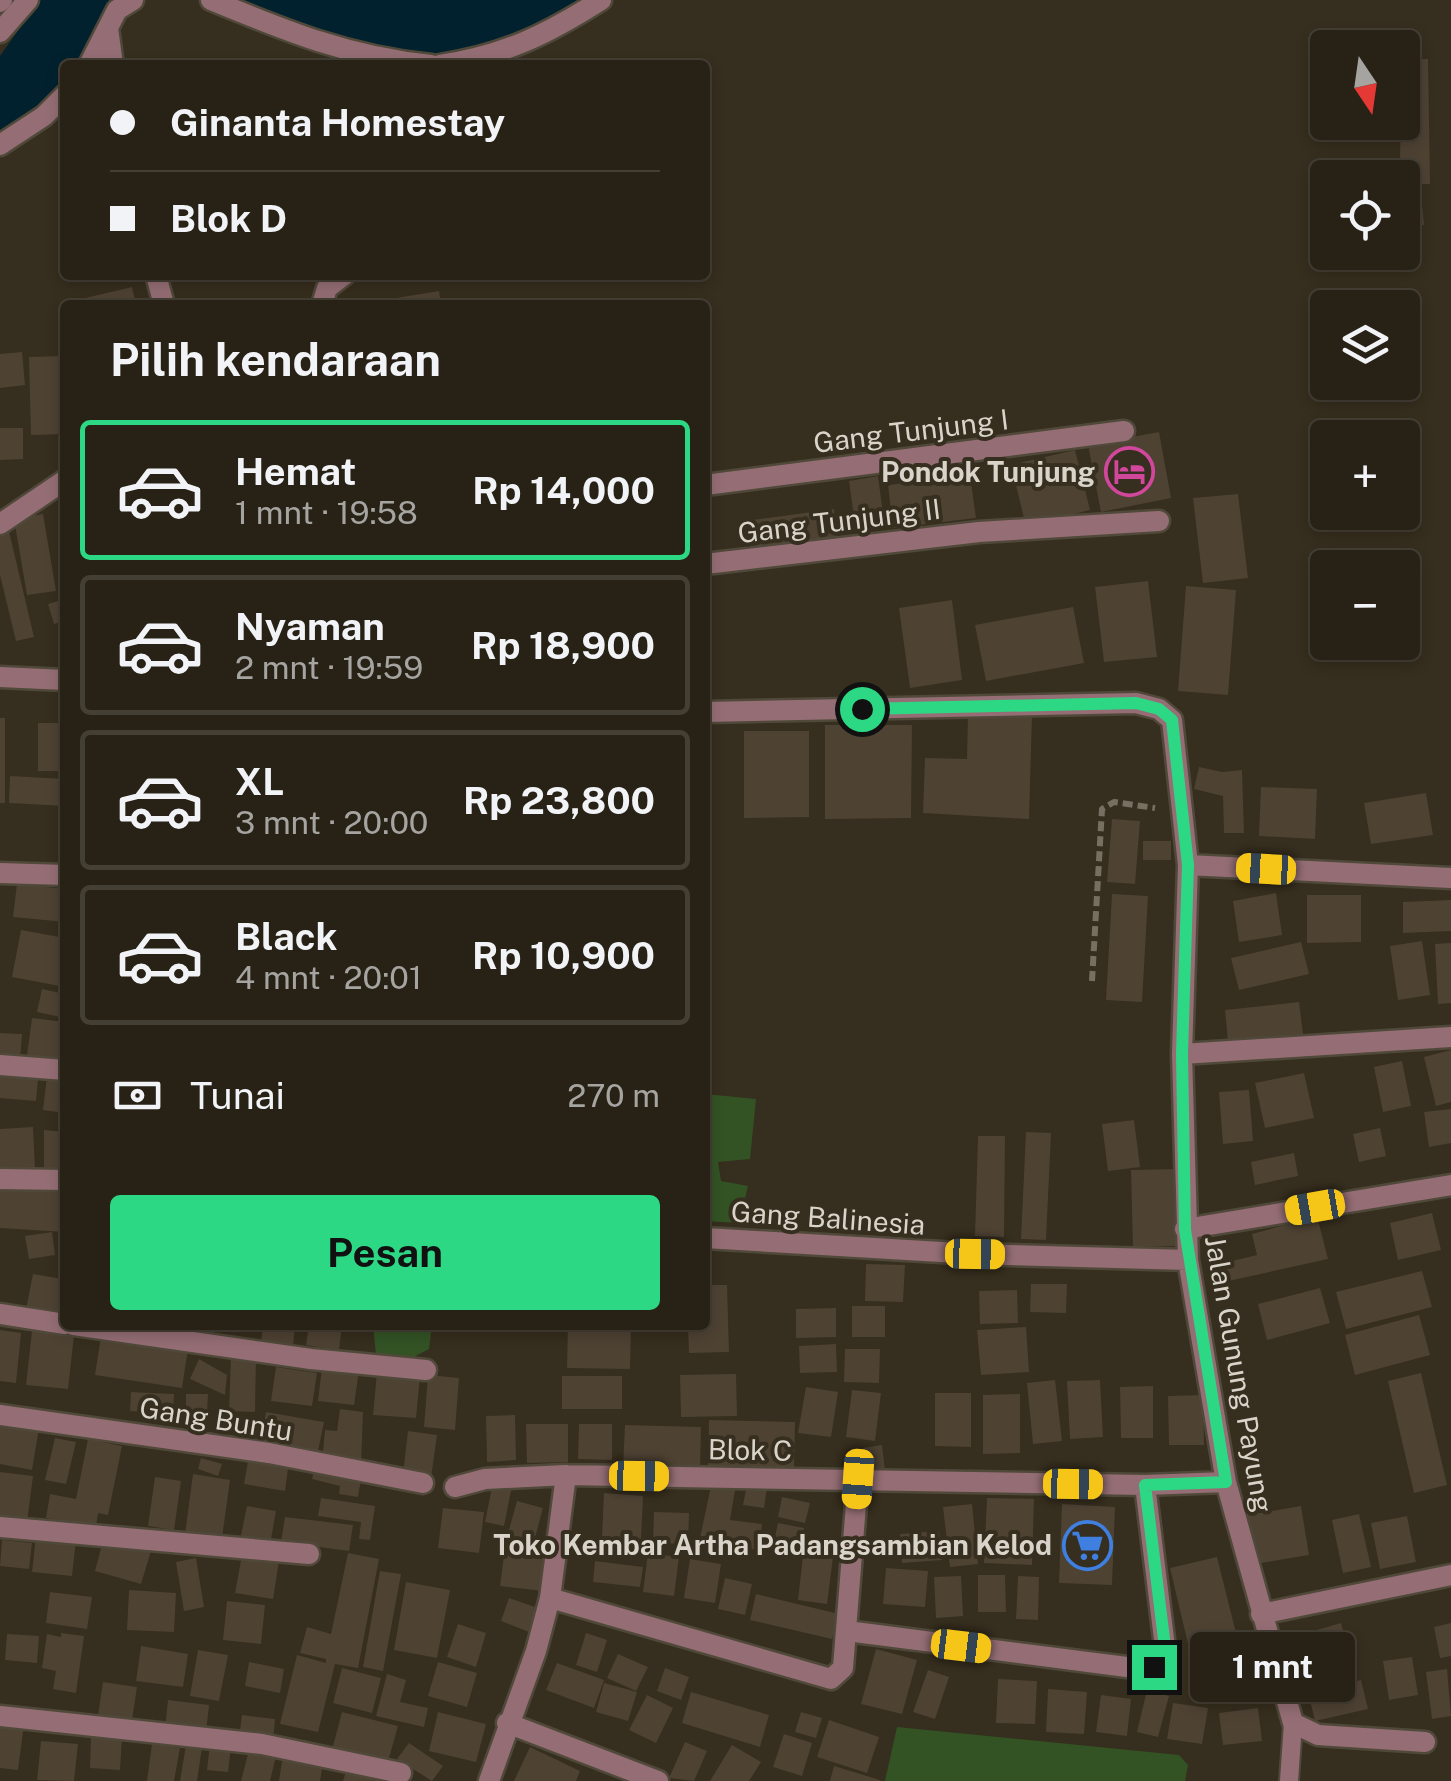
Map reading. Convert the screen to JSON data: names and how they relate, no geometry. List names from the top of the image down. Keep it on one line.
{"streets":{"street":["Gang Tunjung I","Gang Tunjung II","Gang Balinesia","Jalan Gunung Payung","Gang Buntu","Blok C"]},"crossings":[["Gang Balinesia","Jalan Gunung Payung"],["Jalan Gunung Payung","Blok C"]],"places":{"hotel":["Pondok Tunjung"],"supermarket":["Toko Kembar Artha Padangsambian Kelod"]},"north":"bottom","page":{"map_buttons":["+","−"],"banner":["Ginanta Homestay","Blok D"],"heading":"Pilih kendaraan","list":[{"name":"Hemat","note":"1 mnt · 19:58","value":"Rp 14,000"},{"name":"Nyaman","note":"2 mnt · 19:59","value":"Rp 18,900"},{"name":"XL","note":"3 mnt · 20:00","value":"Rp 23,800"},{"name":"Black","note":"4 mnt · 20:01","value":"Rp 10,900"}],"pay":["Tunai","270 m"],"buttons":"Pesan","bubble":"1 mnt"}}
